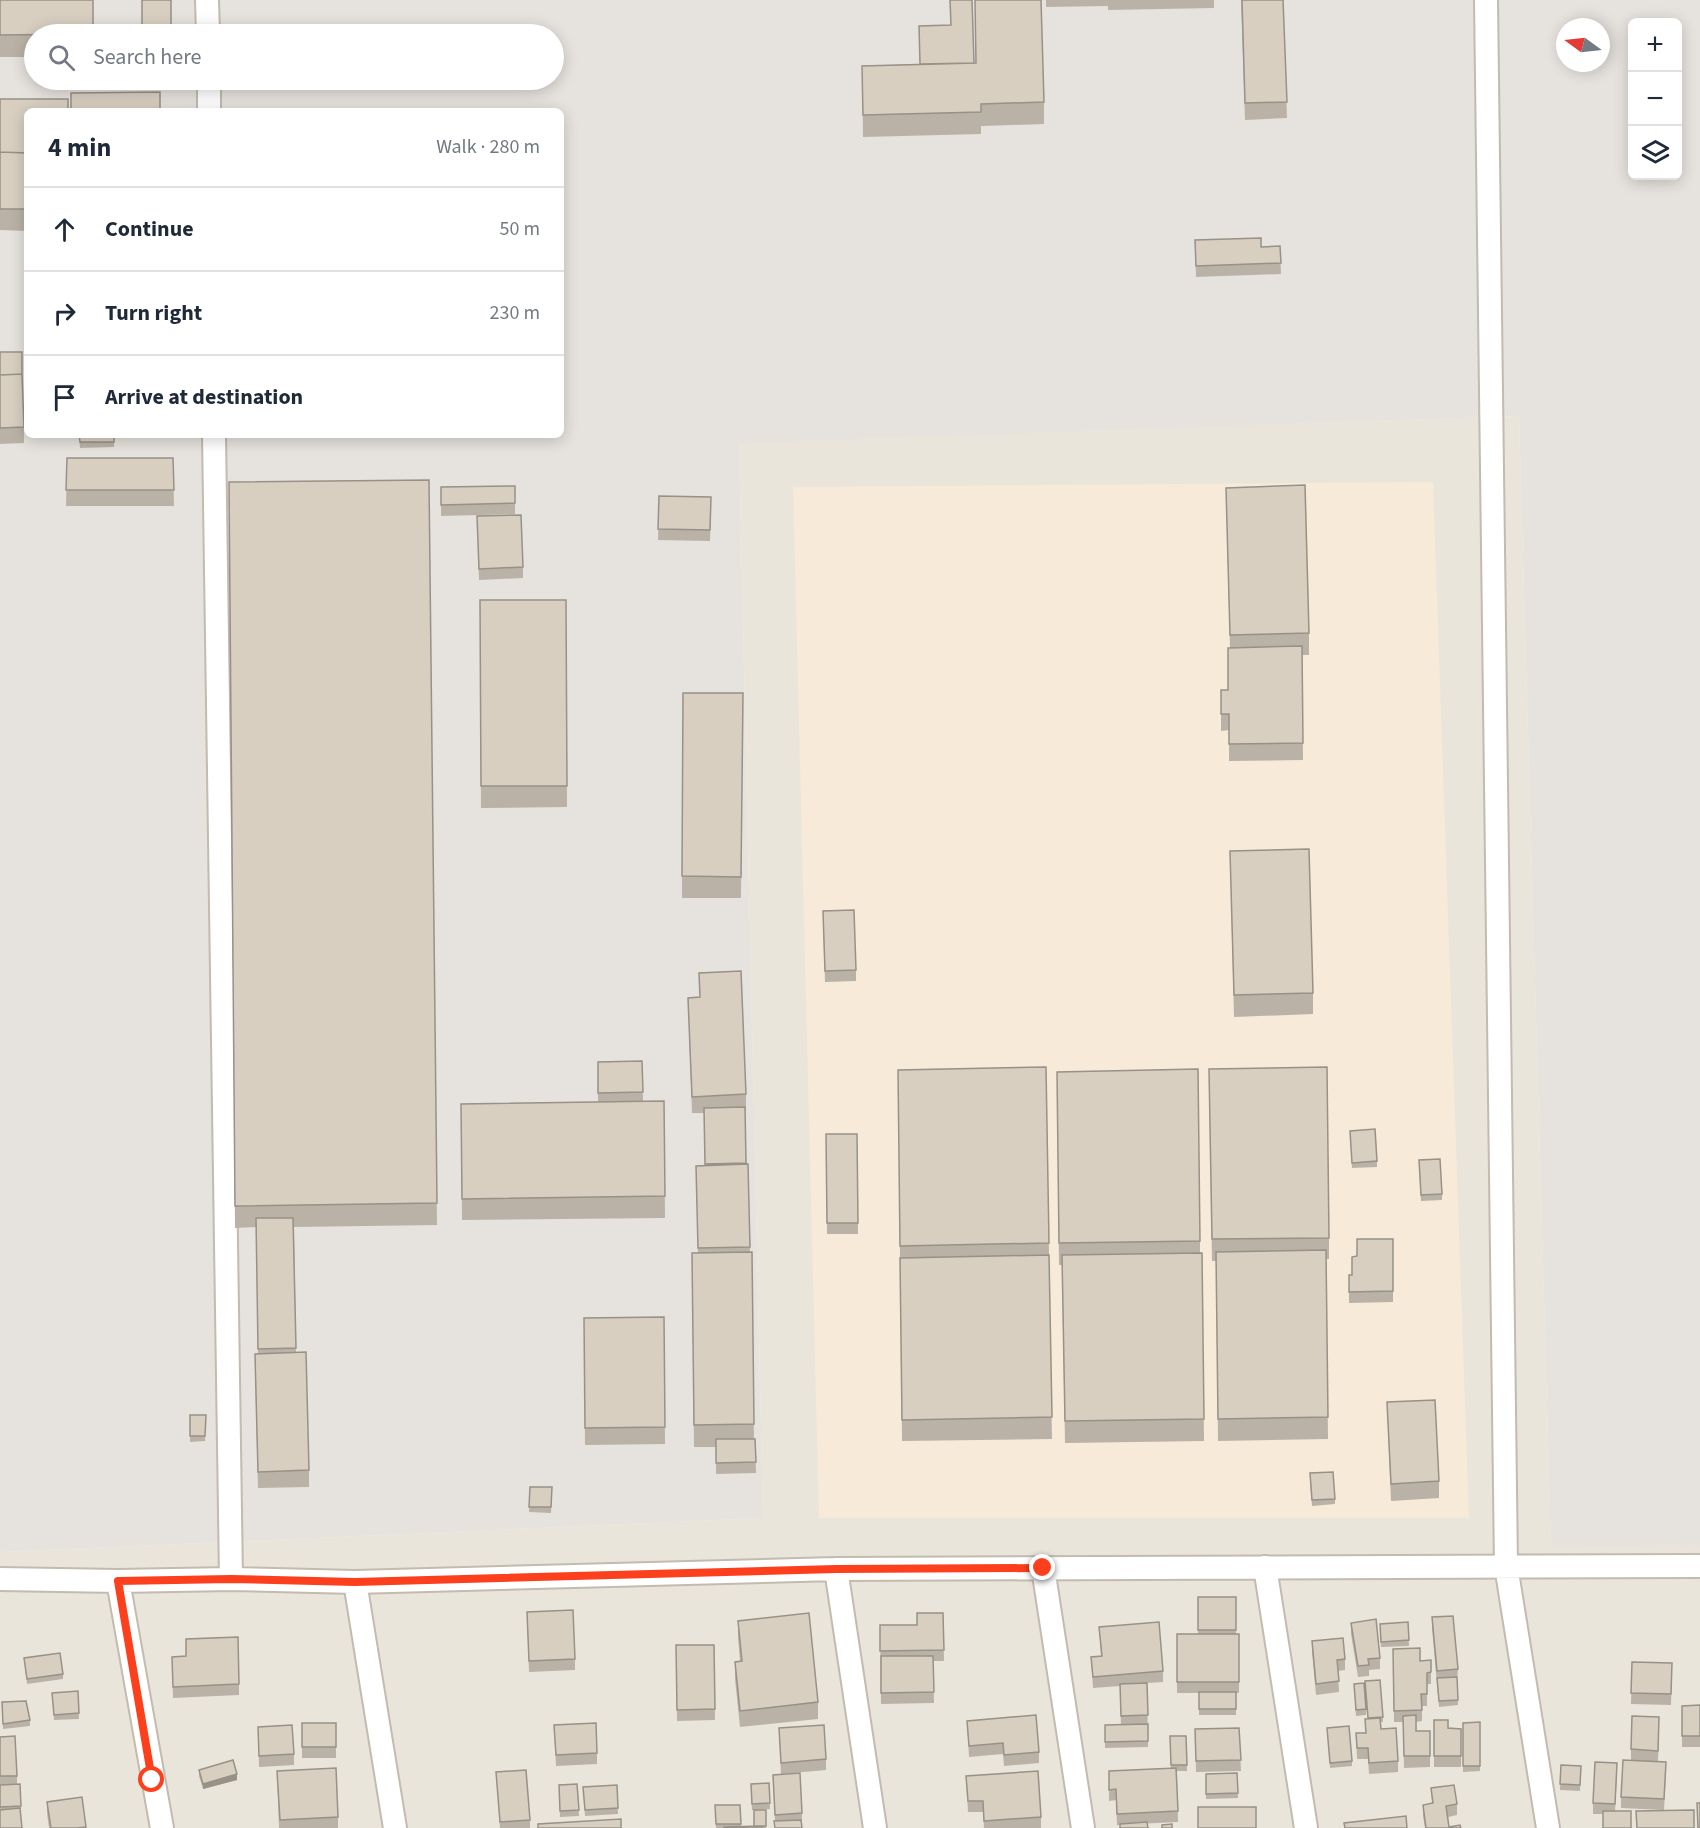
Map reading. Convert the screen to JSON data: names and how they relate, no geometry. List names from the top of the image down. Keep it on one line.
{"north":"left","page":{"map_buttons":["+","−"],"search":"Search here","heading":["4 min","Walk · 280 m"],"list":[["Continue","50 m"],["Turn right","230 m"],"Arrive at destination"]}}
